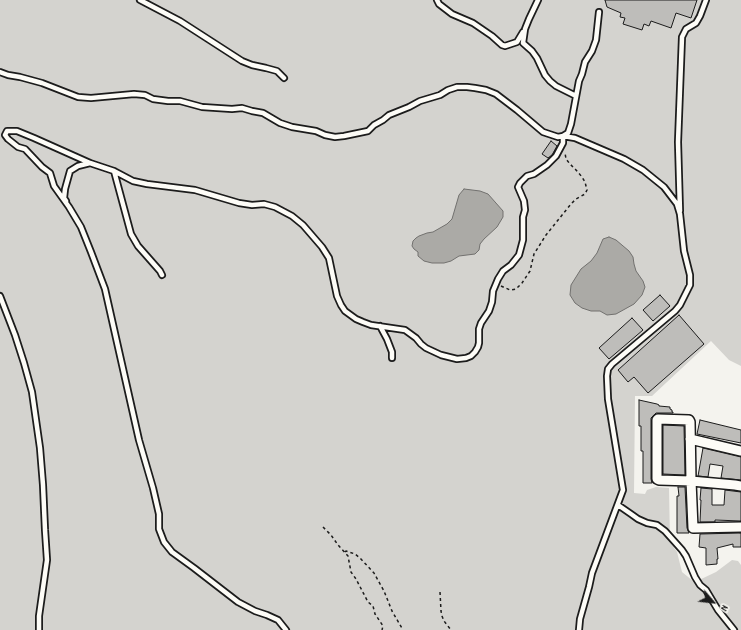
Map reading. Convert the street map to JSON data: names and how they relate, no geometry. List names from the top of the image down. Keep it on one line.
{"north":"bottom right"}
